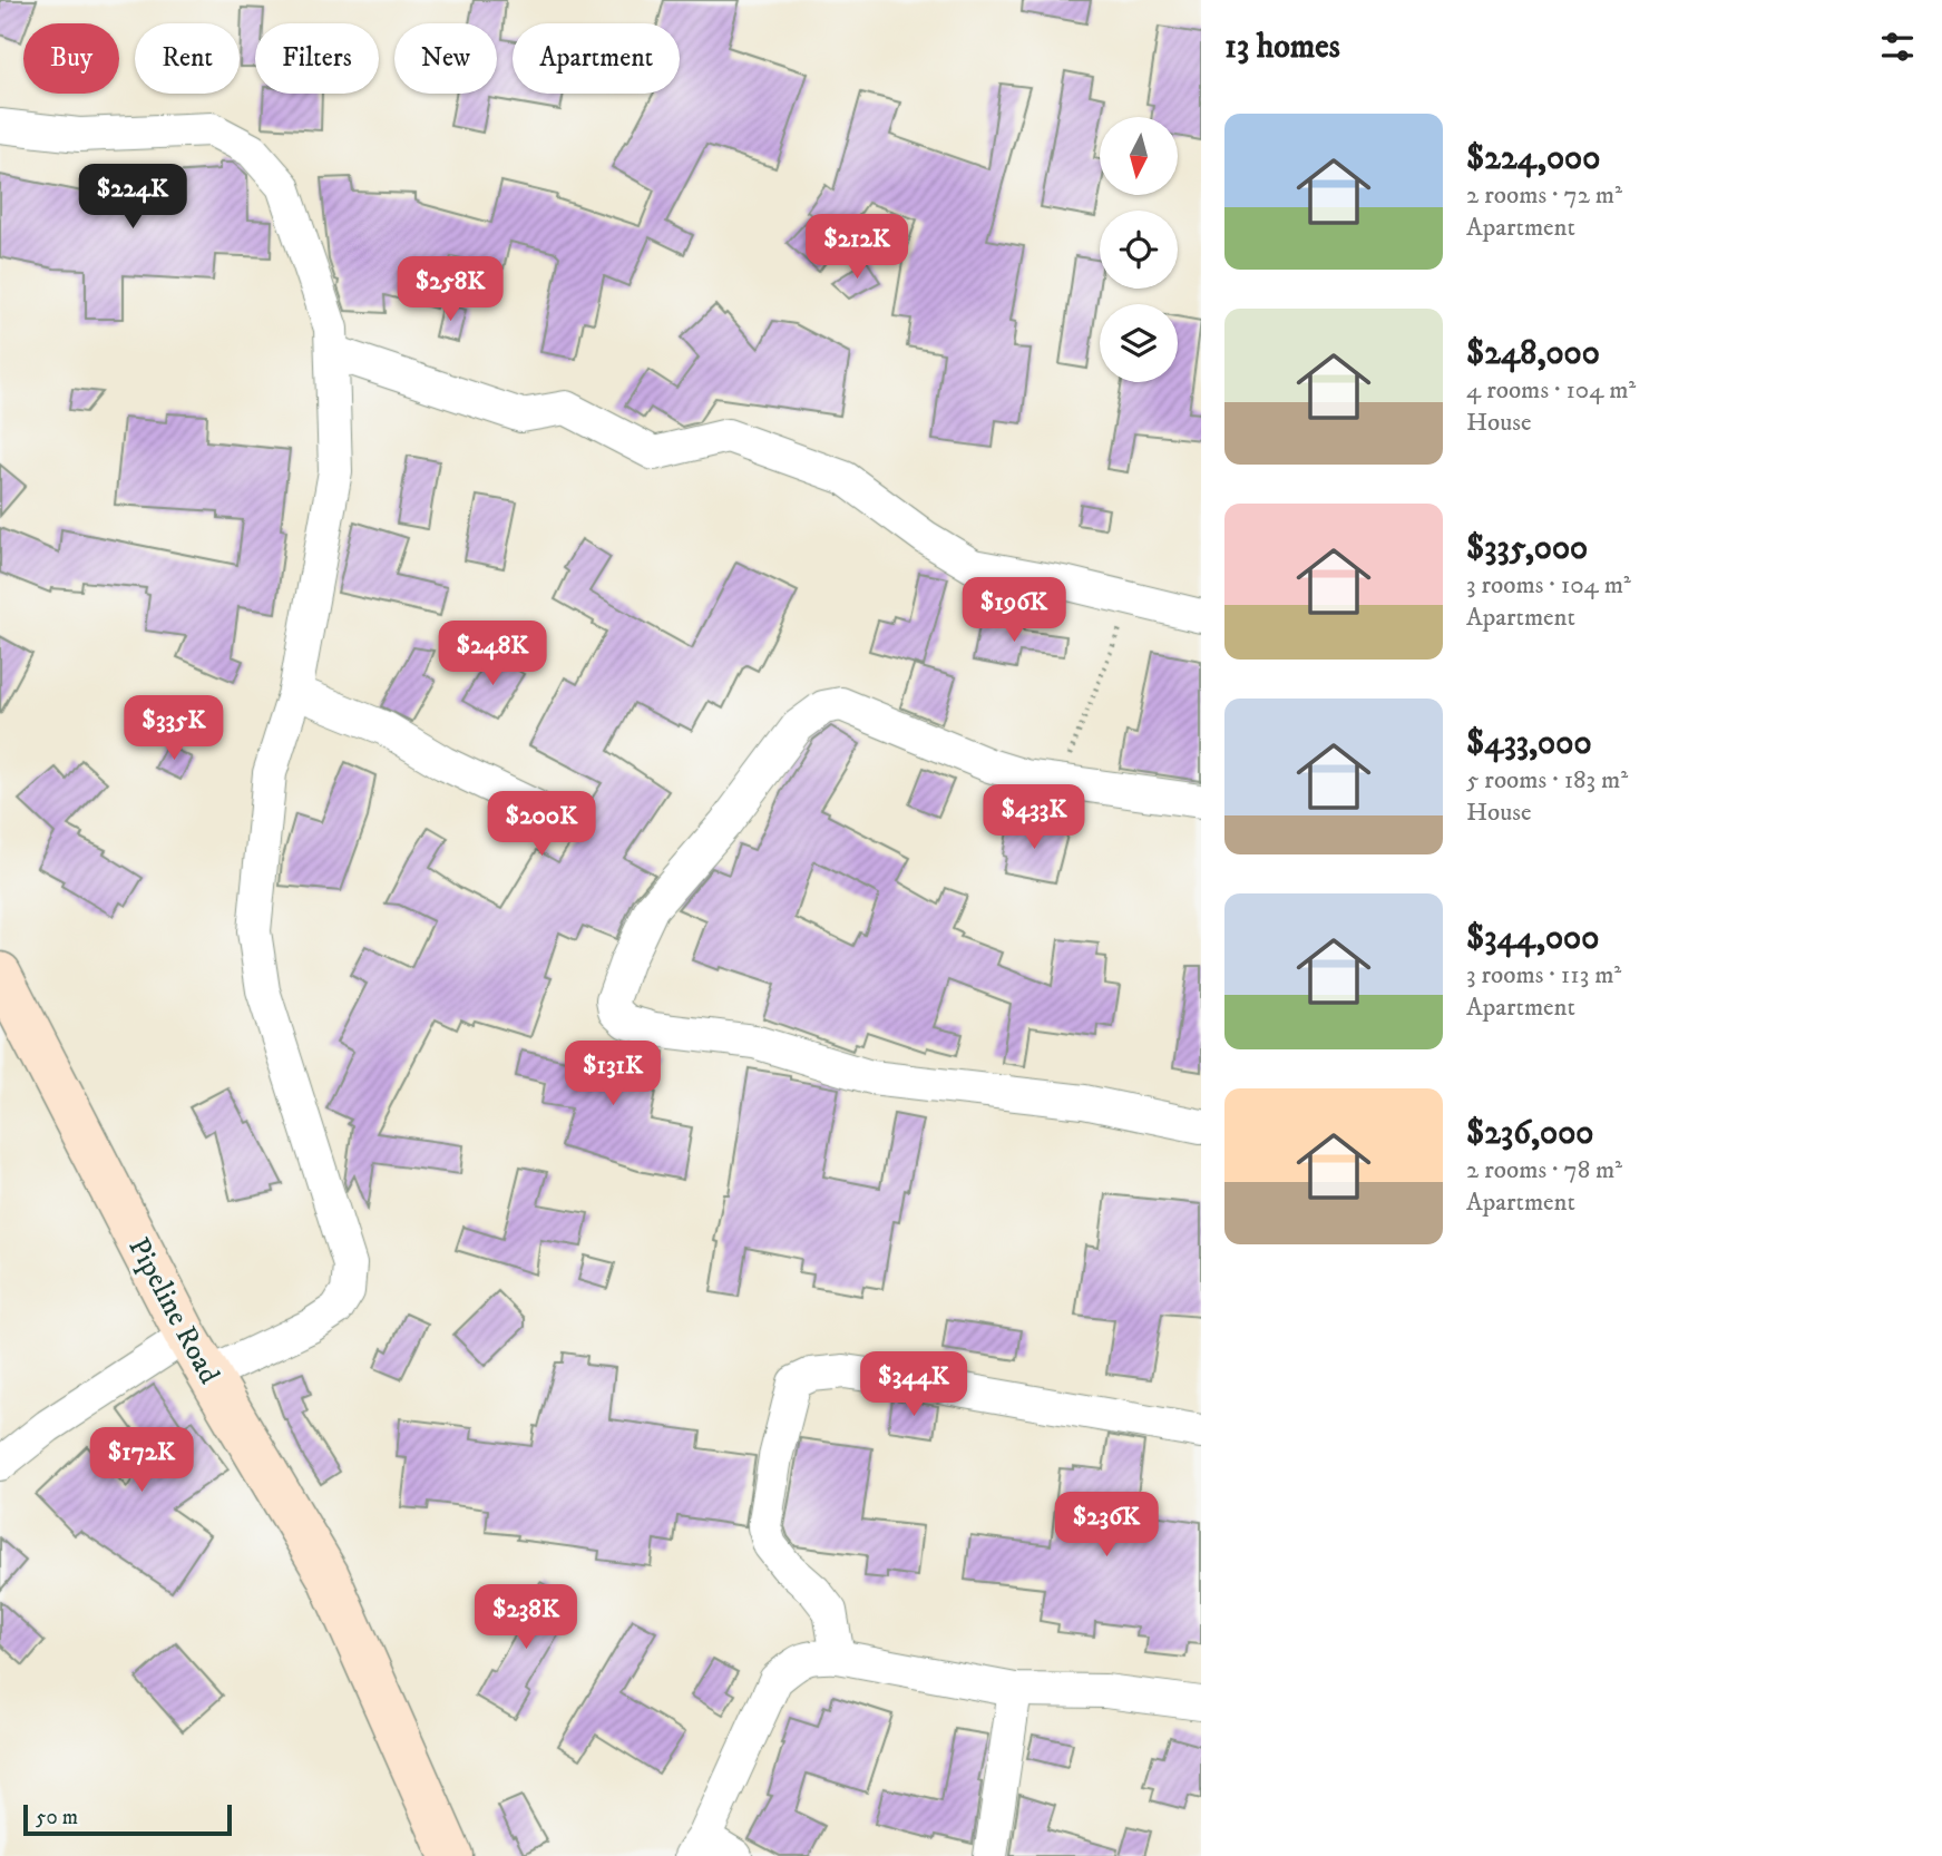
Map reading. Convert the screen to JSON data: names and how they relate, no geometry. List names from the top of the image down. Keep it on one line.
{"streets":{"street":["Pipeline Road"]},"scale_bar":"50 m","north":"bottom","page":{"heading":"13 homes","chip":["Buy","Rent","Filters","New","Apartment"],"list":[{"name":"$224,000","note":"2 rooms · 72 m² · Apartment"},{"name":"$248,000","note":"4 rooms · 104 m² · House"},{"name":"$335,000","note":"3 rooms · 104 m² · Apartment"},{"name":"$433,000","note":"5 rooms · 183 m² · House"},{"name":"$344,000","note":"3 rooms · 113 m² · Apartment"},{"name":"$236,000","note":"2 rooms · 78 m² · Apartment"}],"price":["$224K","$212K","$258K","$196K","$248K","$335K","$433K","$200K","$131K","$344K","$172K","$236K","$238K"],"scale":"50 m"}}
